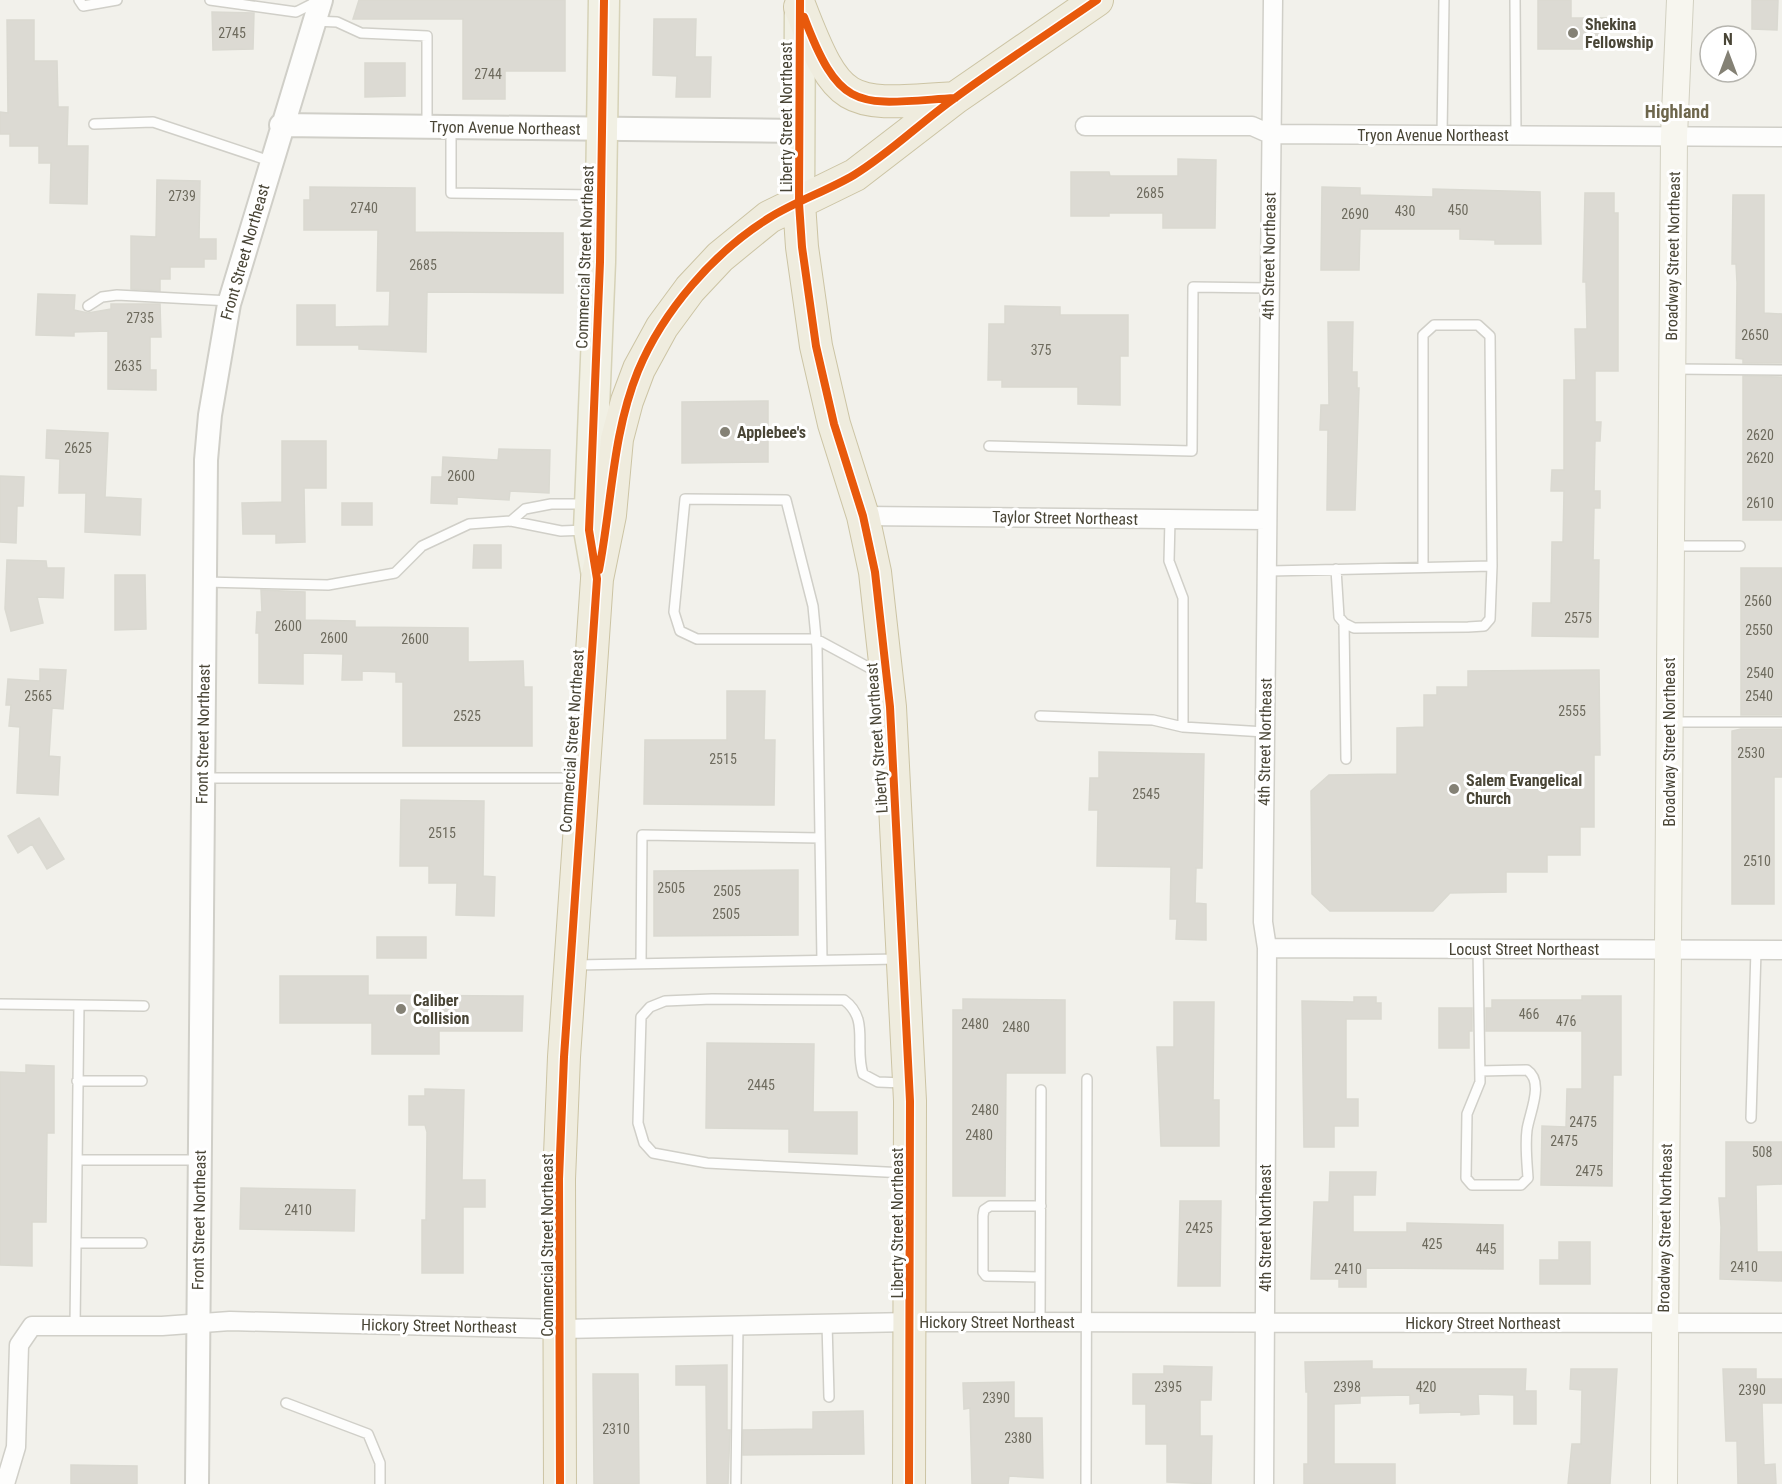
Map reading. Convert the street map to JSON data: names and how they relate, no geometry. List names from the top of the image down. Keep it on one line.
{"streets":{"highway":["Liberty Street Northeast","Commercial Street Northeast"],"main road":["Broadway Street Northeast"],"street":["Tryon Avenue Northeast","Front Street Northeast","4th Street Northeast","Taylor Street Northeast","Locust Street Northeast","Hickory Street Northeast"]},"crossings":[["Liberty Street Northeast","Tryon Avenue Northeast"],["Liberty Street Northeast","Taylor Street Northeast"],["Liberty Street Northeast","Hickory Street Northeast"],["Tryon Avenue Northeast","Front Street Northeast"],["Tryon Avenue Northeast","4th Street Northeast"],["Tryon Avenue Northeast","Broadway Street Northeast"],["Tryon Avenue Northeast","Commercial Street Northeast"],["Front Street Northeast","Hickory Street Northeast"],["4th Street Northeast","Taylor Street Northeast"],["4th Street Northeast","Locust Street Northeast"],["4th Street Northeast","Hickory Street Northeast"],["Broadway Street Northeast","Locust Street Northeast"],["Broadway Street Northeast","Hickory Street Northeast"],["Commercial Street Northeast","Hickory Street Northeast"]],"districts":["Highland"],"places":["Shekina Fellowship","Applebee's","Salem Evangelical Church","Caliber Collision"],"house_numbers":["2745","2744","2685","2739","2740","450","430","2690","2685","2735","2650","375","2635","2620","2625","2620","2600","2610","2560","2575","2600","2550","2600","2600","2540","2565","2540","2555","2525","2530","2515","2545","2515","2510","2505","2505","2505","466","476","2480","2480","2445","2480","2475","2480","2475","508","2475","2410","2425","425","445","2410","2410","2395","2398","420","2390","2390","2310","2380"],"north":"top"}
